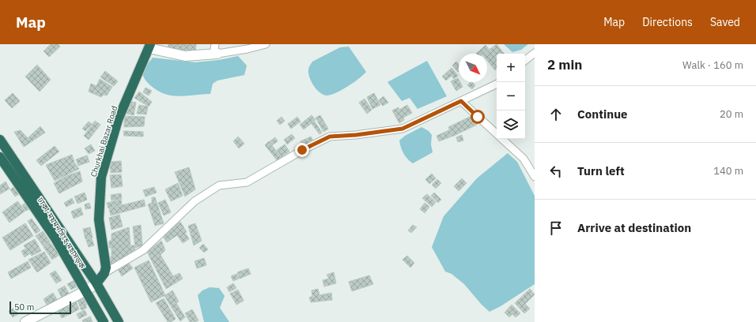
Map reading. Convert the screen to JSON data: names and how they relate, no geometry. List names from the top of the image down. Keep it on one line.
{"streets":{"highway":["Churkhai Bazar Road","ঢাকা-ময়মনসিংহ মহাসড়ক"]},"scale_bar":"50 m","north":"bottom right","page":{"header":"Map","nav":["Map","Directions","Saved"],"heading":["2 min","Walk · 160 m"],"map_buttons":["+","−"],"list":[["Continue","20 m"],["Turn left","140 m"],"Arrive at destination"],"scale":"50 m"}}
